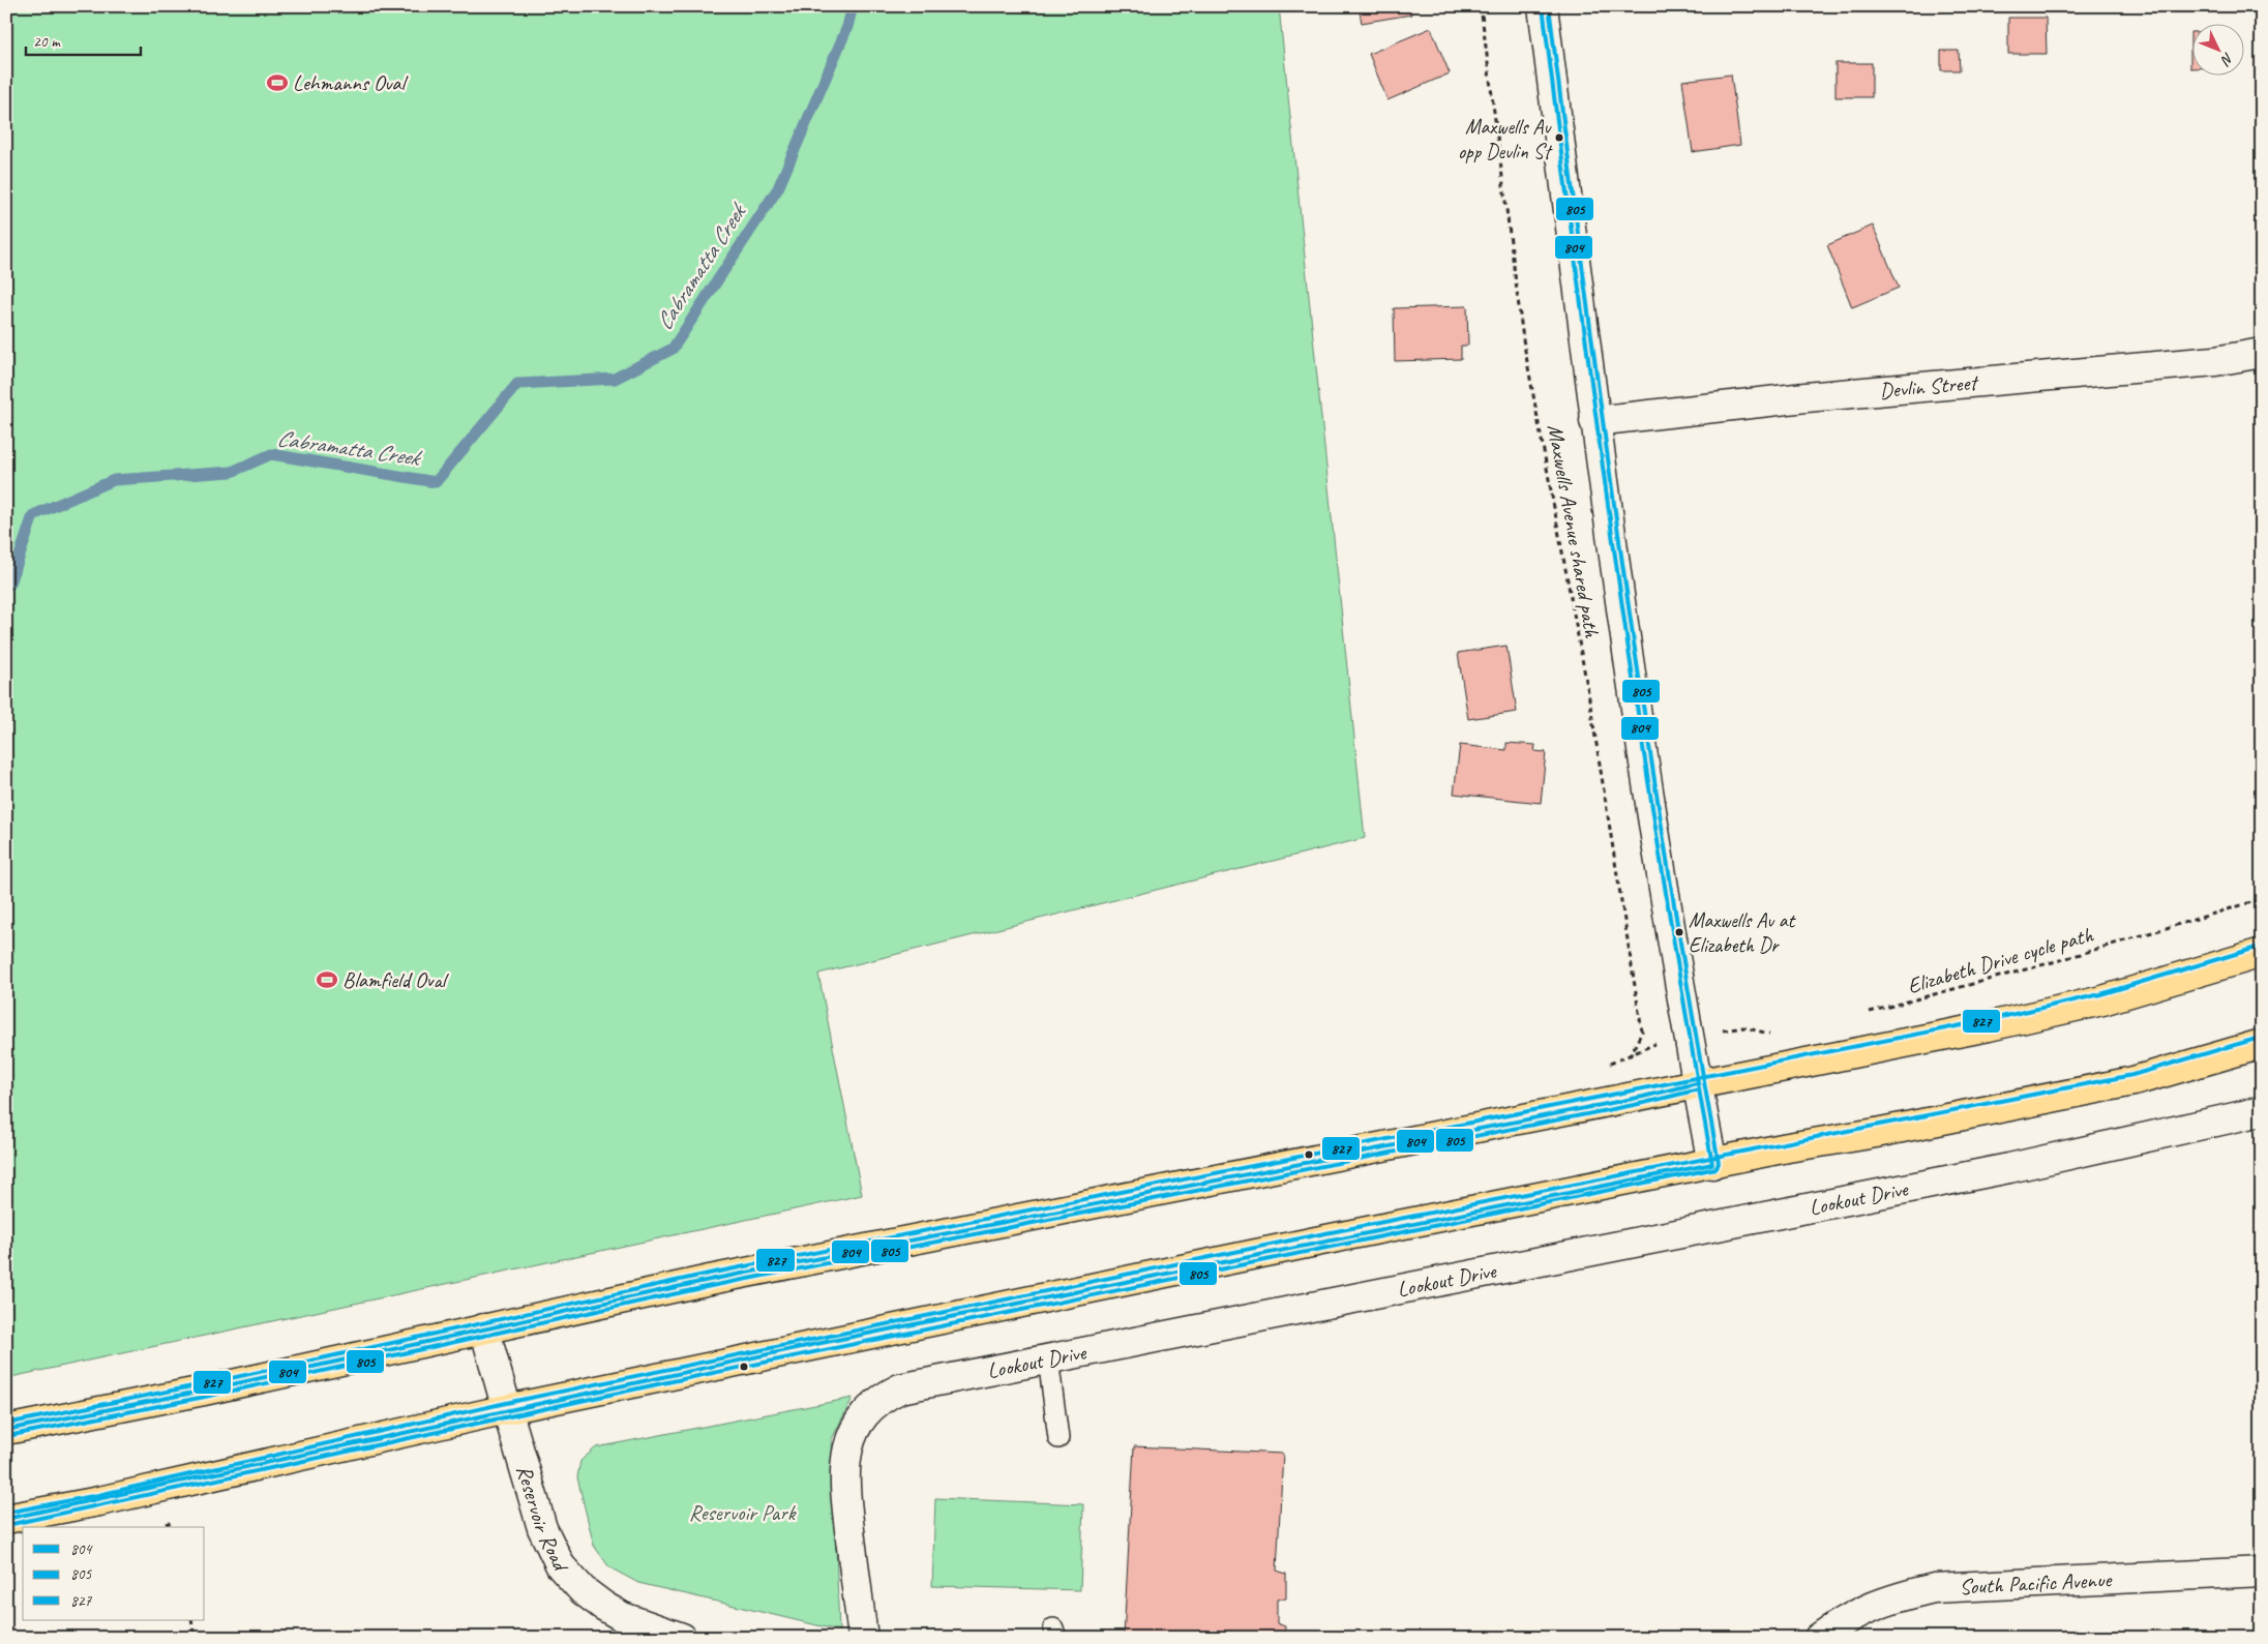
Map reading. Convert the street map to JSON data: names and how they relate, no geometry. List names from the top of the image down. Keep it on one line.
{"streets":{"street":["Devlin Street","Lookout Drive","Reservoir Road","South Pacific Avenue"],"path":["Maxwells Avenue shared path","Elizabeth Drive cycle path"]},"water":["Cabramatta Creek"],"parks":["Reservoir Park"],"places":{"sports":["Lehmanns Oval","Blamfield Oval"],"other":["Maxwells Av opp Devlin St","Maxwells Av at Elizabeth Dr"]},"lines":["transit line 804","transit line 805","transit line 827"],"legend":["804","805","827"],"scale_bar":"20 m","north":"bottom right"}
